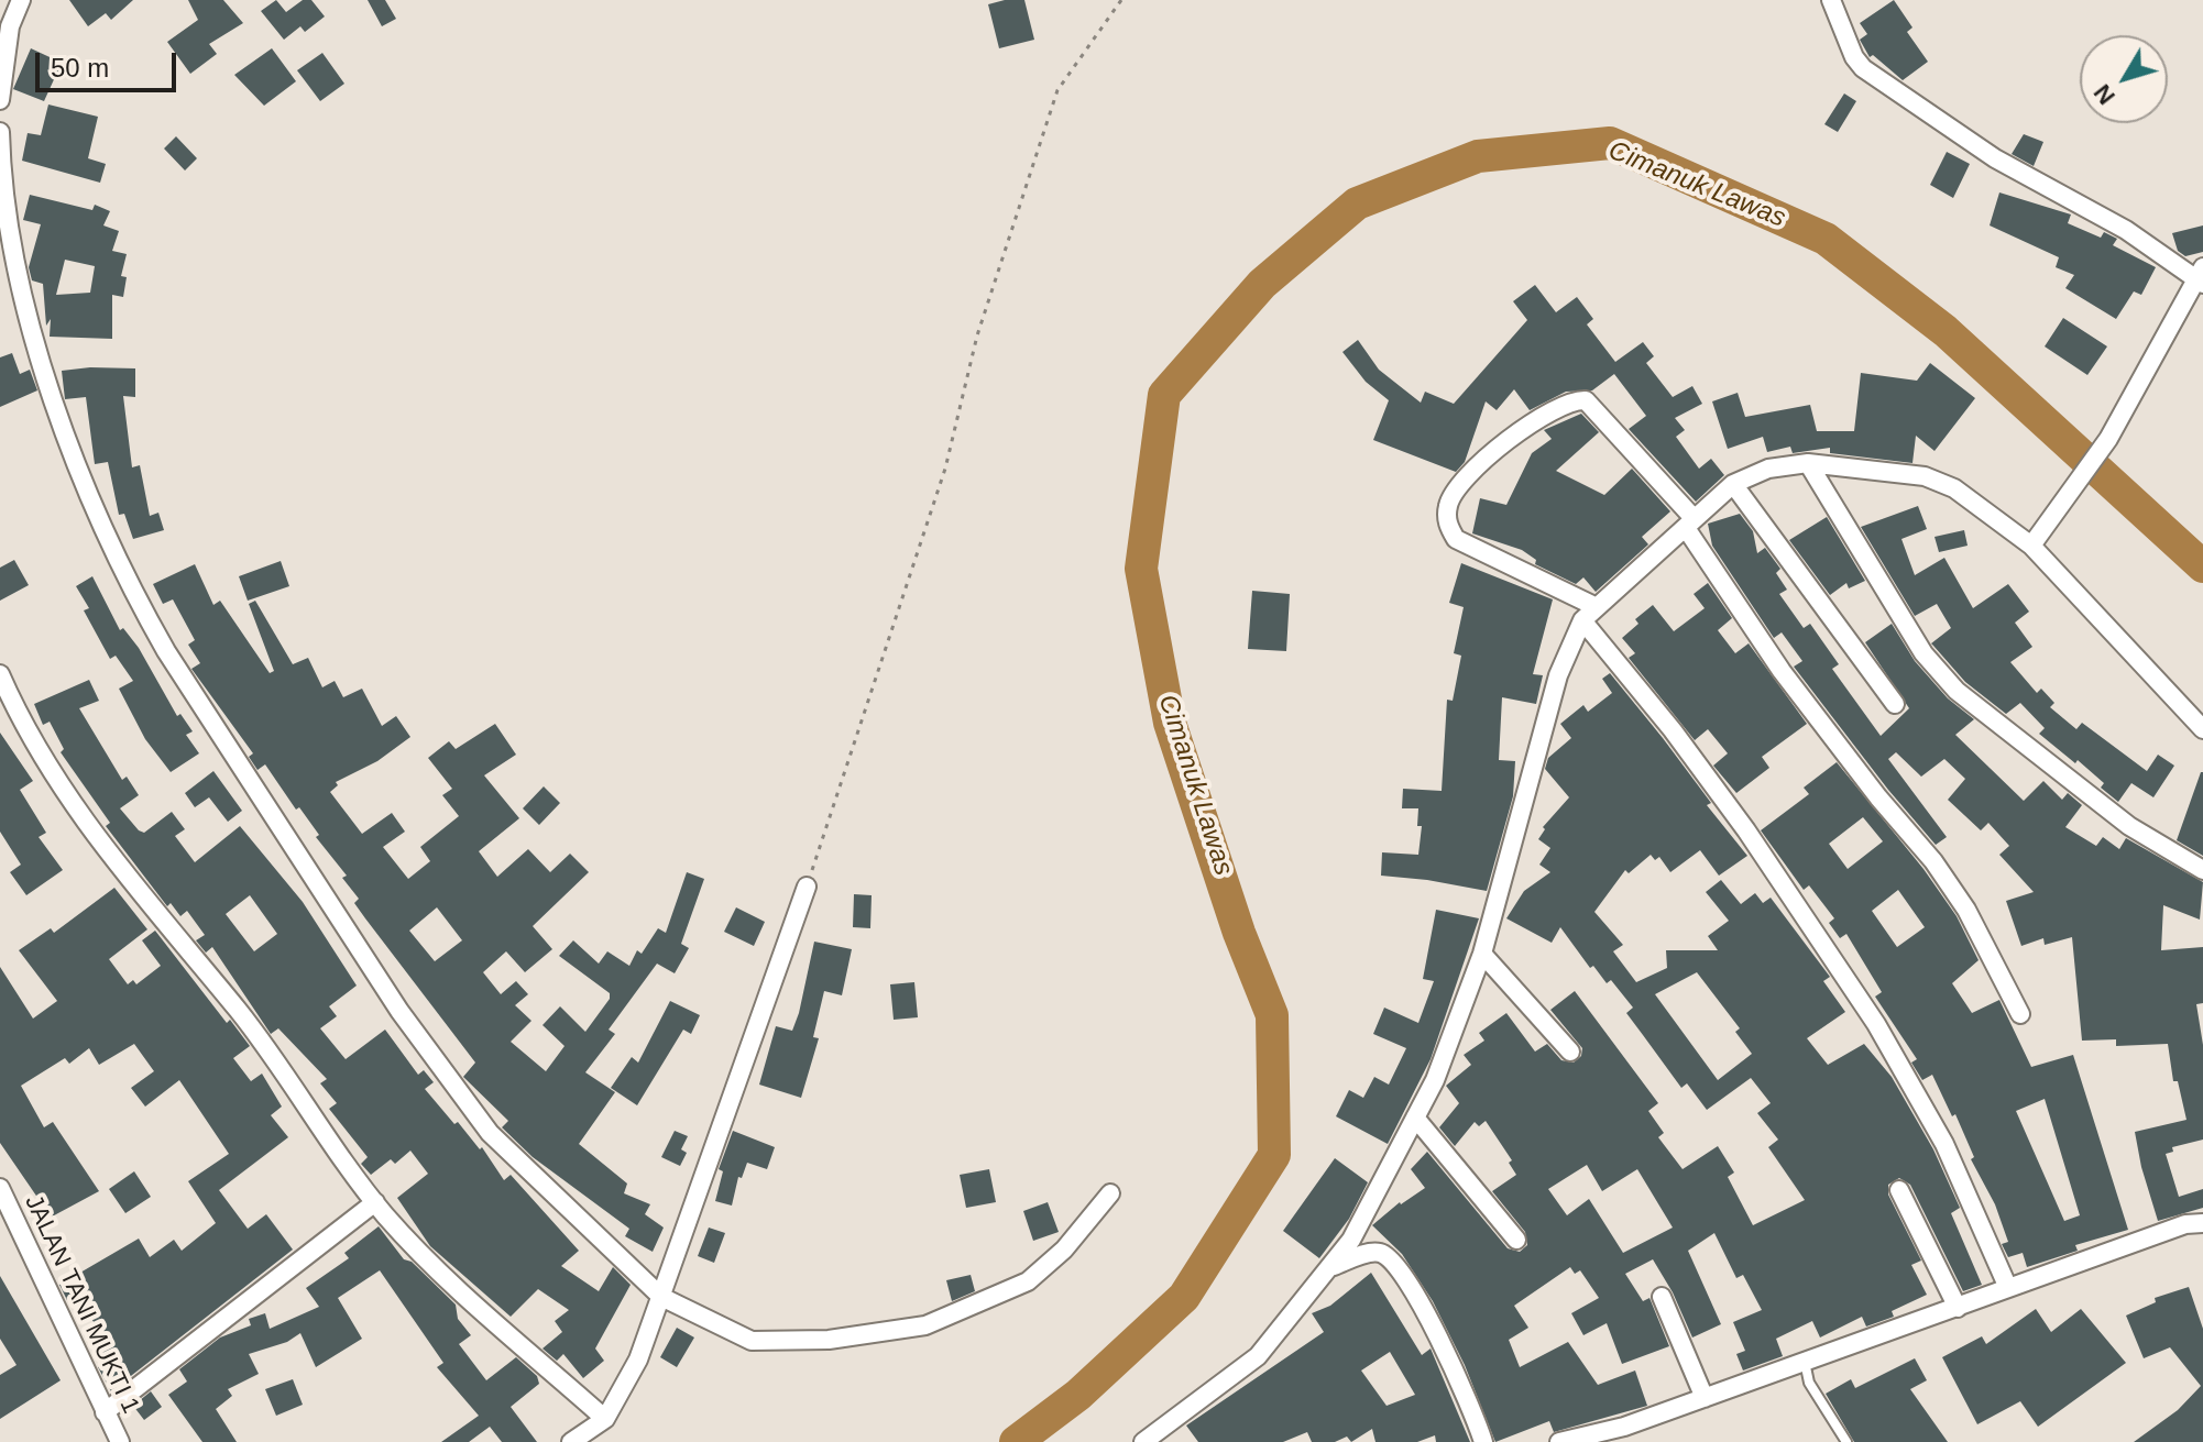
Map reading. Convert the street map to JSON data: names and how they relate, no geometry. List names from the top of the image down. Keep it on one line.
{"streets":{"street":["JALAN TANI MUKTI 1"]},"water":["Cimanuk Lawas"],"scale_bar":"50 m","north":"bottom left"}
